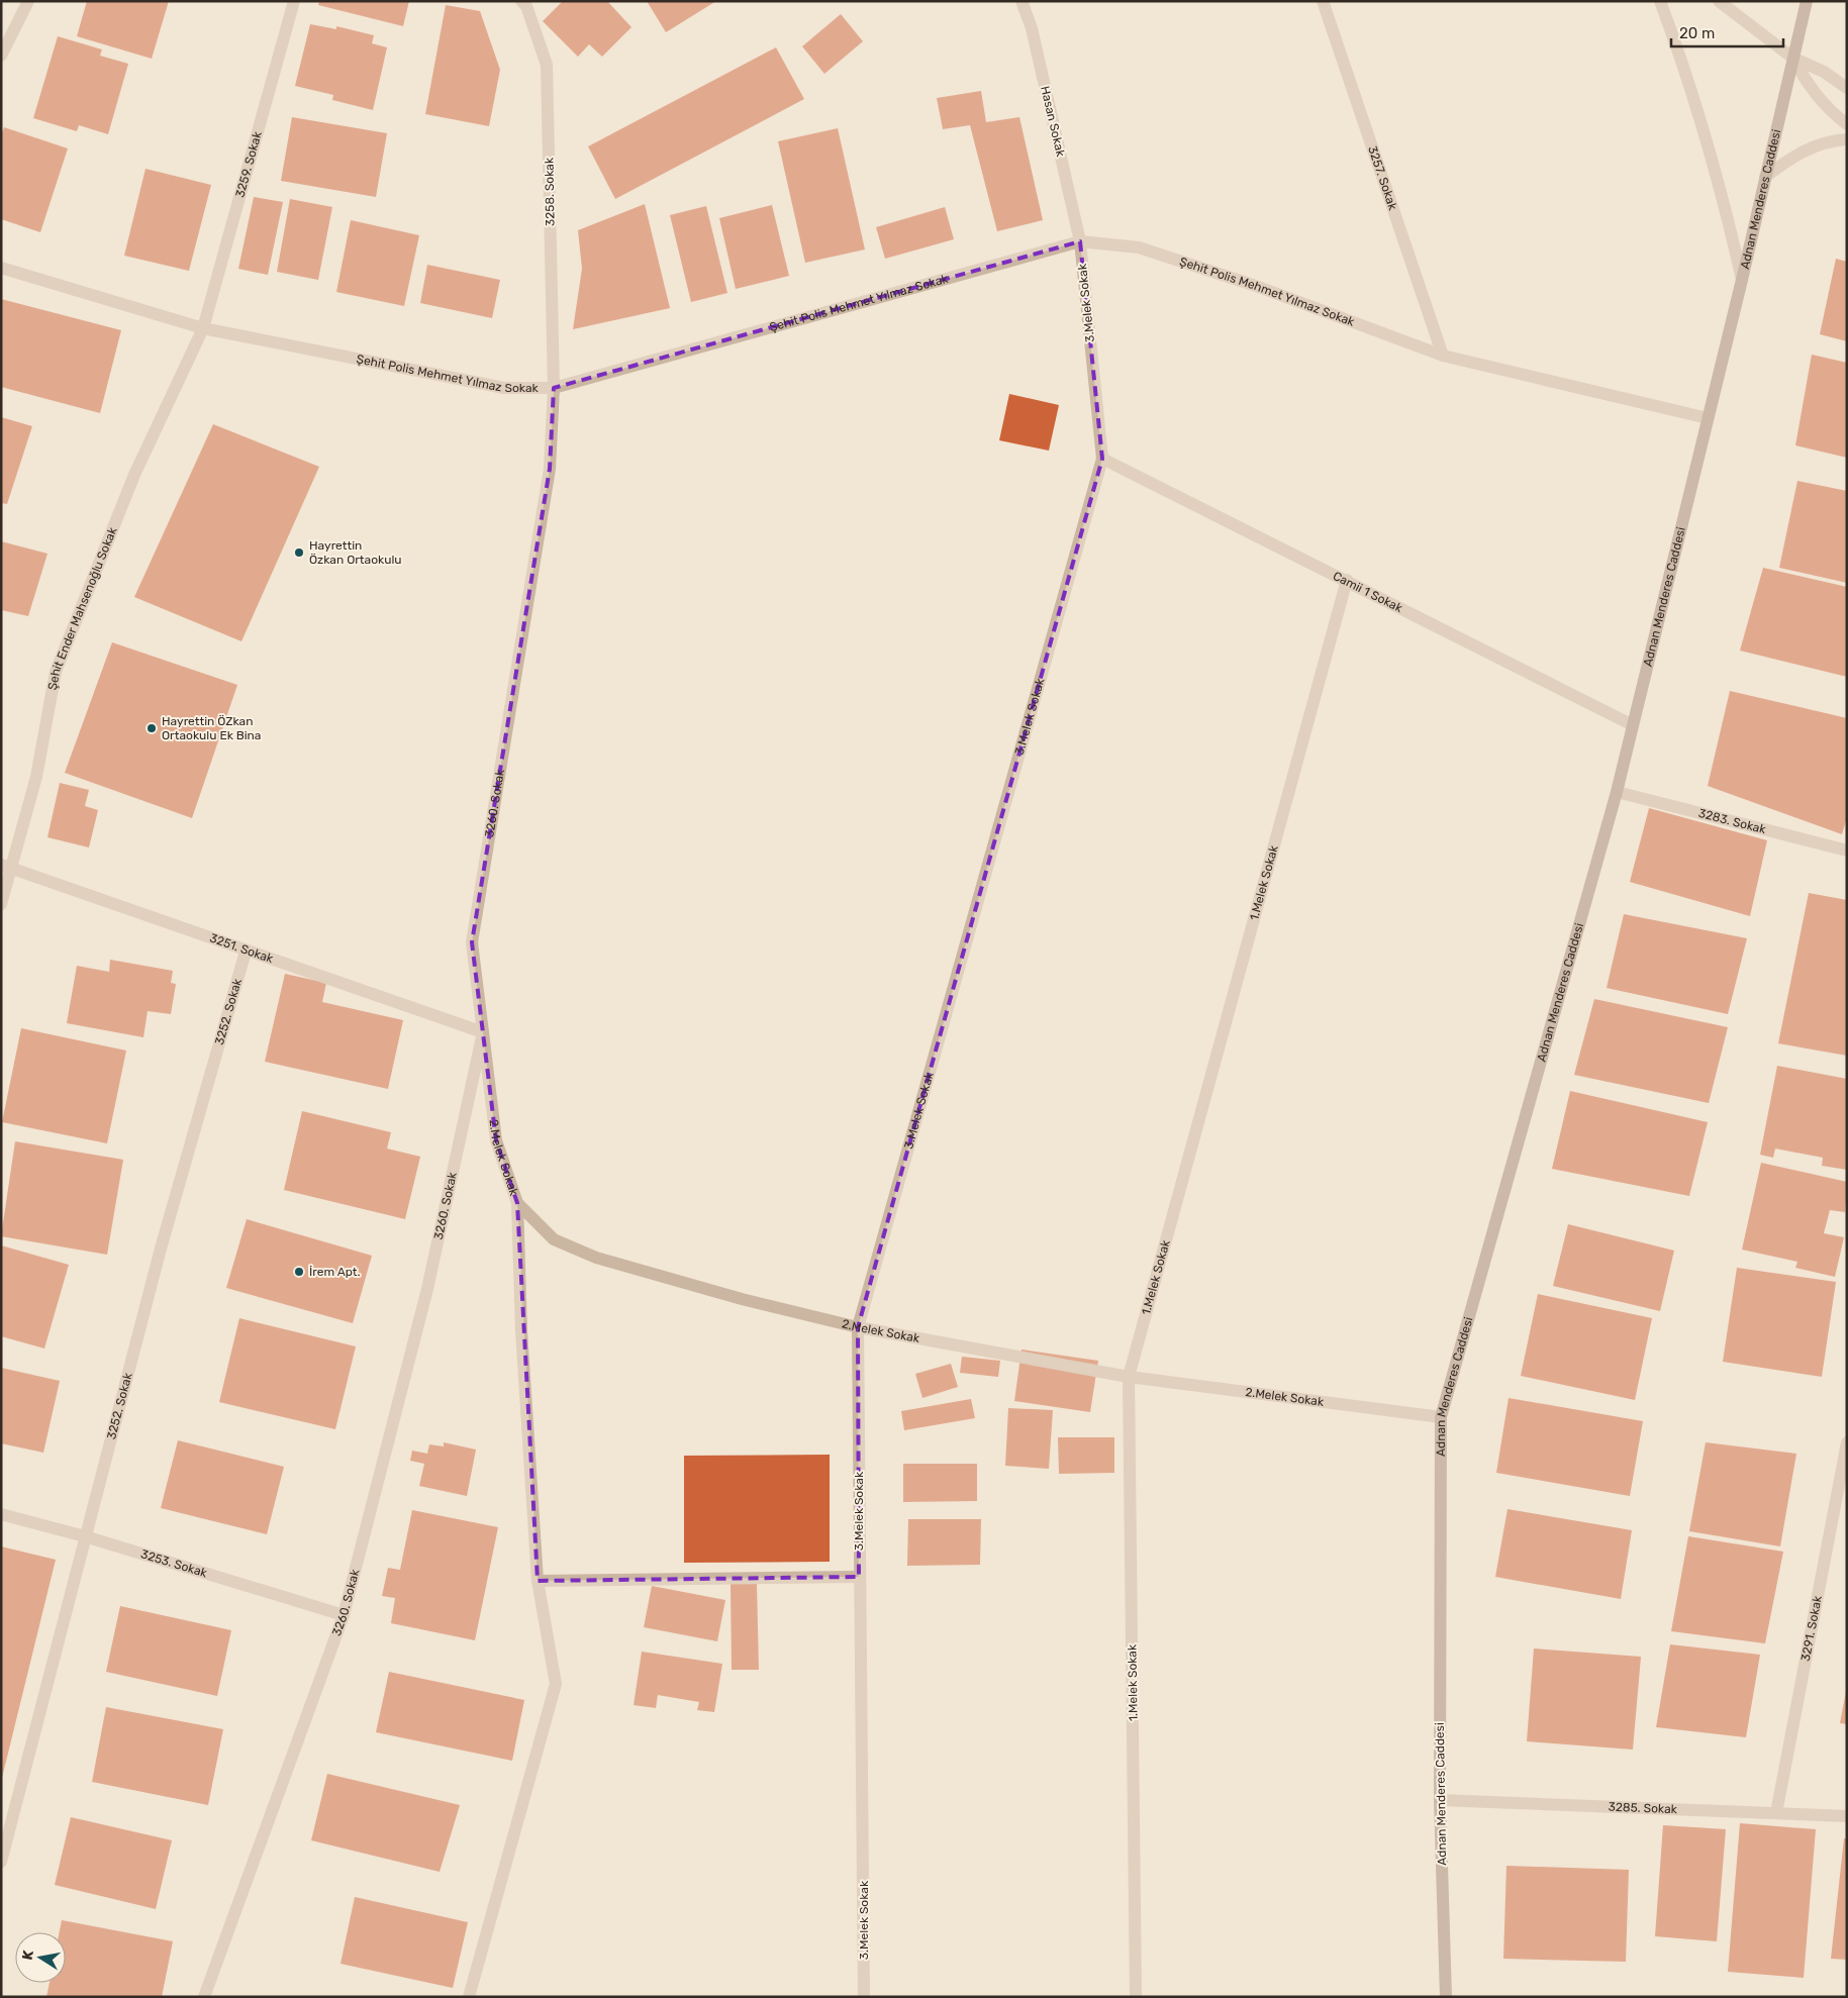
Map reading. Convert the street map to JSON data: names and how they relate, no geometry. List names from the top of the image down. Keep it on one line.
{"streets":{"main road":["Adnan Menderes Caddesi"],"street":["Hasan Sokak","3259. Sokak","3257. Sokak","3258. Sokak","Şehit Polis Mehmet Yılmaz Sokak","3.Melek Sokak","Camii 1 Sokak","Şehit Ender Mahsenoğlu Sokak","3260. Sokak","3283. Sokak","1.Melek Sokak","3251. Sokak","3252. Sokak","2.Melek Sokak","3253. Sokak","3291. Sokak","3285. Sokak"]},"crossings":[["Hasan Sokak","Şehit Polis Mehmet Yılmaz Sokak"],["Hasan Sokak","3.Melek Sokak"],["3259. Sokak","Şehit Polis Mehmet Yılmaz Sokak"],["3259. Sokak","Şehit Ender Mahsenoğlu Sokak"],["3257. Sokak","Şehit Polis Mehmet Yılmaz Sokak"],["3258. Sokak","Şehit Polis Mehmet Yılmaz Sokak"],["3258. Sokak","3260. Sokak"],["Adnan Menderes Caddesi","Şehit Polis Mehmet Yılmaz Sokak"],["Adnan Menderes Caddesi","Camii 1 Sokak"],["Adnan Menderes Caddesi","3283. Sokak"],["Adnan Menderes Caddesi","2.Melek Sokak"],["Adnan Menderes Caddesi","3285. Sokak"],["Şehit Polis Mehmet Yılmaz Sokak","3.Melek Sokak"],["Şehit Polis Mehmet Yılmaz Sokak","Şehit Ender Mahsenoğlu Sokak"],["Şehit Polis Mehmet Yılmaz Sokak","3260. Sokak"],["3.Melek Sokak","Camii 1 Sokak"],["3.Melek Sokak","2.Melek Sokak"],["Camii 1 Sokak","1.Melek Sokak"],["Şehit Ender Mahsenoğlu Sokak","3251. Sokak"],["3260. Sokak","3251. Sokak"],["3260. Sokak","2.Melek Sokak"],["3260. Sokak","3253. Sokak"],["1.Melek Sokak","2.Melek Sokak"],["3251. Sokak","3252. Sokak"],["3251. Sokak","2.Melek Sokak"],["3252. Sokak","3253. Sokak"],["3291. Sokak","3285. Sokak"]],"places":["Hayrettin Özkan Ortaokulu","Hayrettin ÖZkan Ortaokulu Ek Bina","İrem Apt."],"scale_bar":"20 m","north":"left"}
